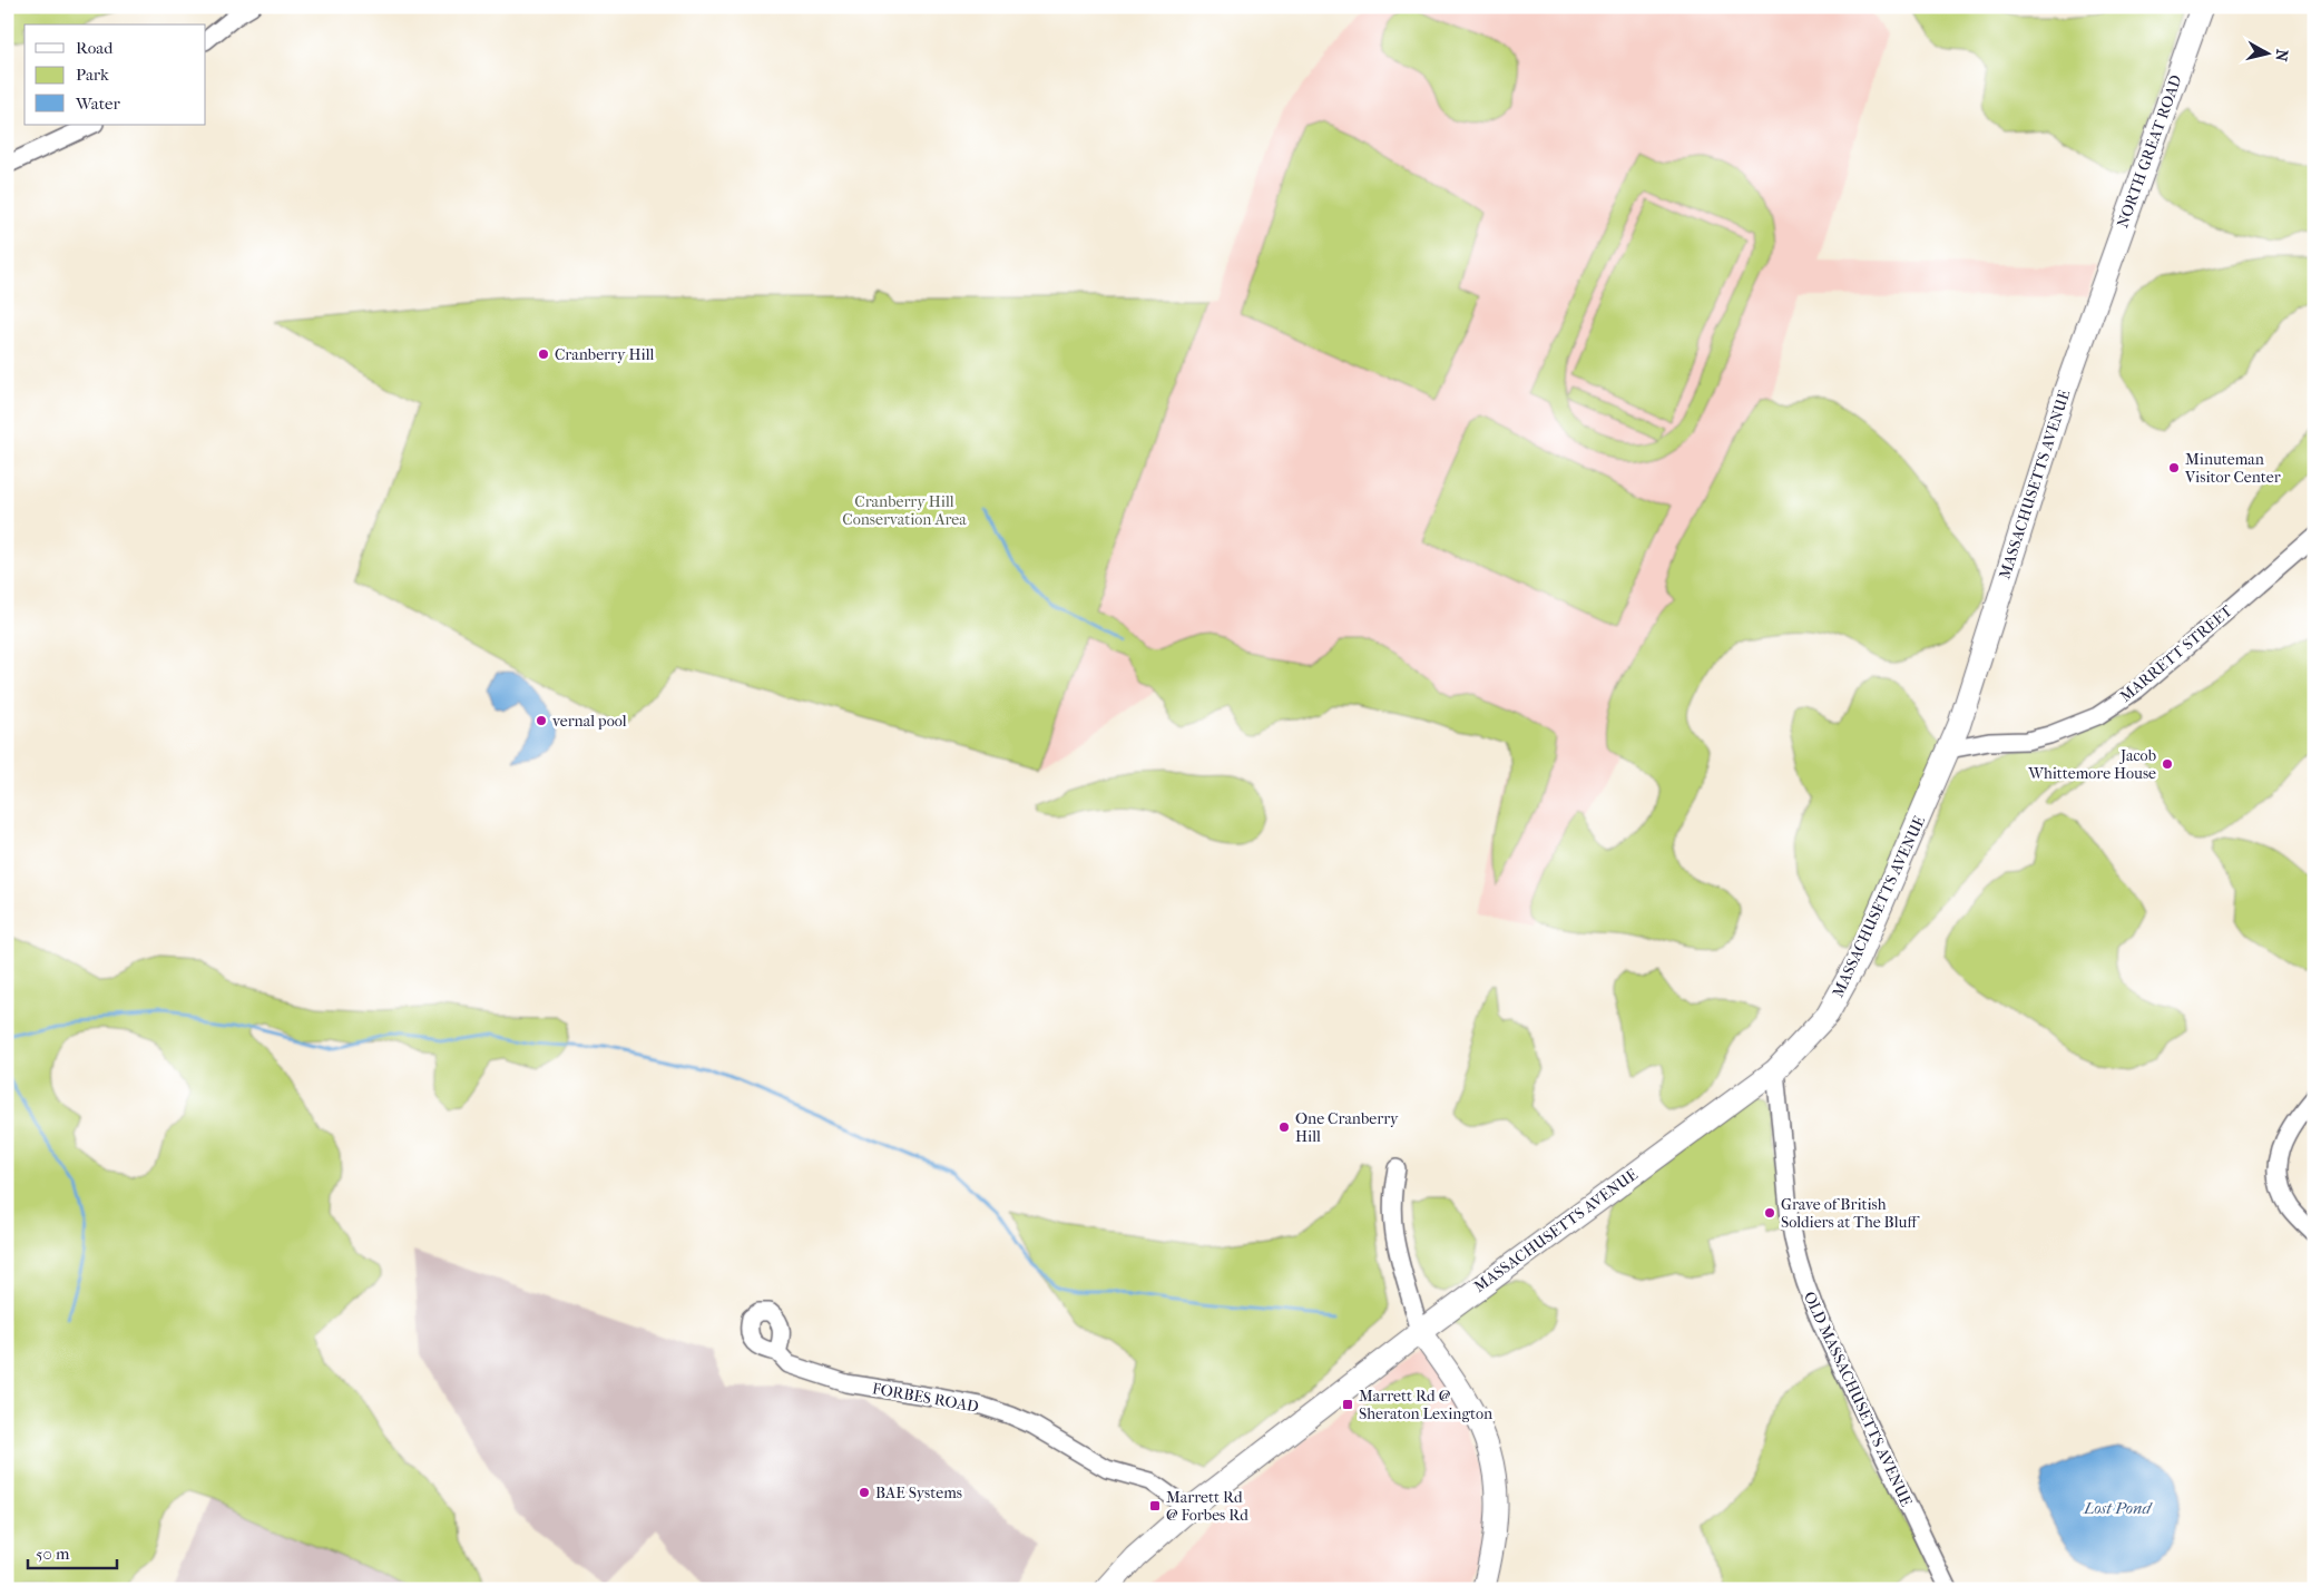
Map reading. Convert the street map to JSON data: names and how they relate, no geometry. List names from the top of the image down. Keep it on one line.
{"streets":{"main road":["NORTH GREAT ROAD","MASSACHUSETTS AVENUE"],"street":["MARRETT STREET","FORBES ROAD","OLD MASSACHUSETTS AVENUE"]},"crossings":[["NORTH GREAT ROAD","MASSACHUSETTS AVENUE"],["MASSACHUSETTS AVENUE","MARRETT STREET"],["MASSACHUSETTS AVENUE","FORBES ROAD"],["MASSACHUSETTS AVENUE","OLD MASSACHUSETTS AVENUE"]],"water":["Lost Pond"],"parks":["Cranberry Hill Conservation Area"],"places":{"other":["Cranberry Hill","Minuteman Visitor Center","vernal pool","Jacob Whittemore House","One Cranberry Hill","Grave of British Soldiers at The Bluff","BAE Systems"],"transit":["Marrett Rd @ Sheraton Lexington","Marrett Rd @ Forbes Rd"]},"legend":["Road","Park","Water"],"scale_bar":"50 m","north":"right"}
